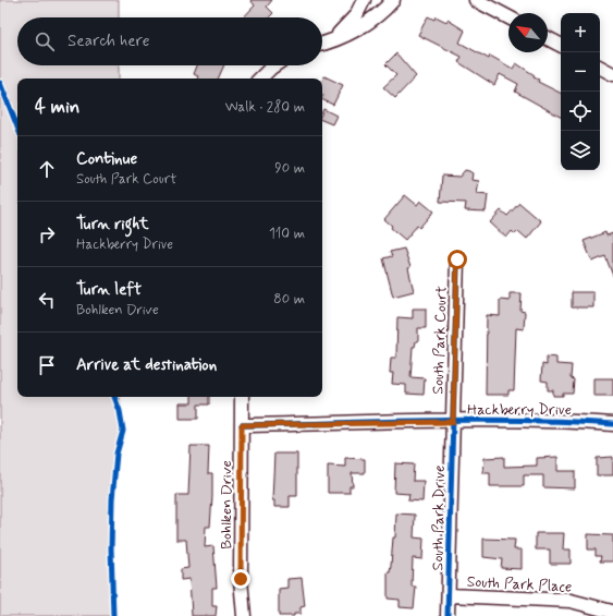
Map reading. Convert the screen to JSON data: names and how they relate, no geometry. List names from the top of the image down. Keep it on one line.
{"streets":{"street":["South Park Court","Hackberry Drive","Bohlken Drive","South Park Drive","South Park Place"]},"crossings":[["South Park Court","Hackberry Drive"],["South Park Court","South Park Drive"],["Hackberry Drive","Bohlken Drive"],["Hackberry Drive","South Park Drive"],["South Park Drive","South Park Place"]],"north":"top left","page":{"map_buttons":["+","−"],"search":"Search here","heading":["4 min","Walk · 280 m"],"list":[["Continue","South Park Court","90 m"],["Turn right","Hackberry Drive","110 m"],["Turn left","Bohlken Drive","80 m"],"Arrive at destination"]}}
